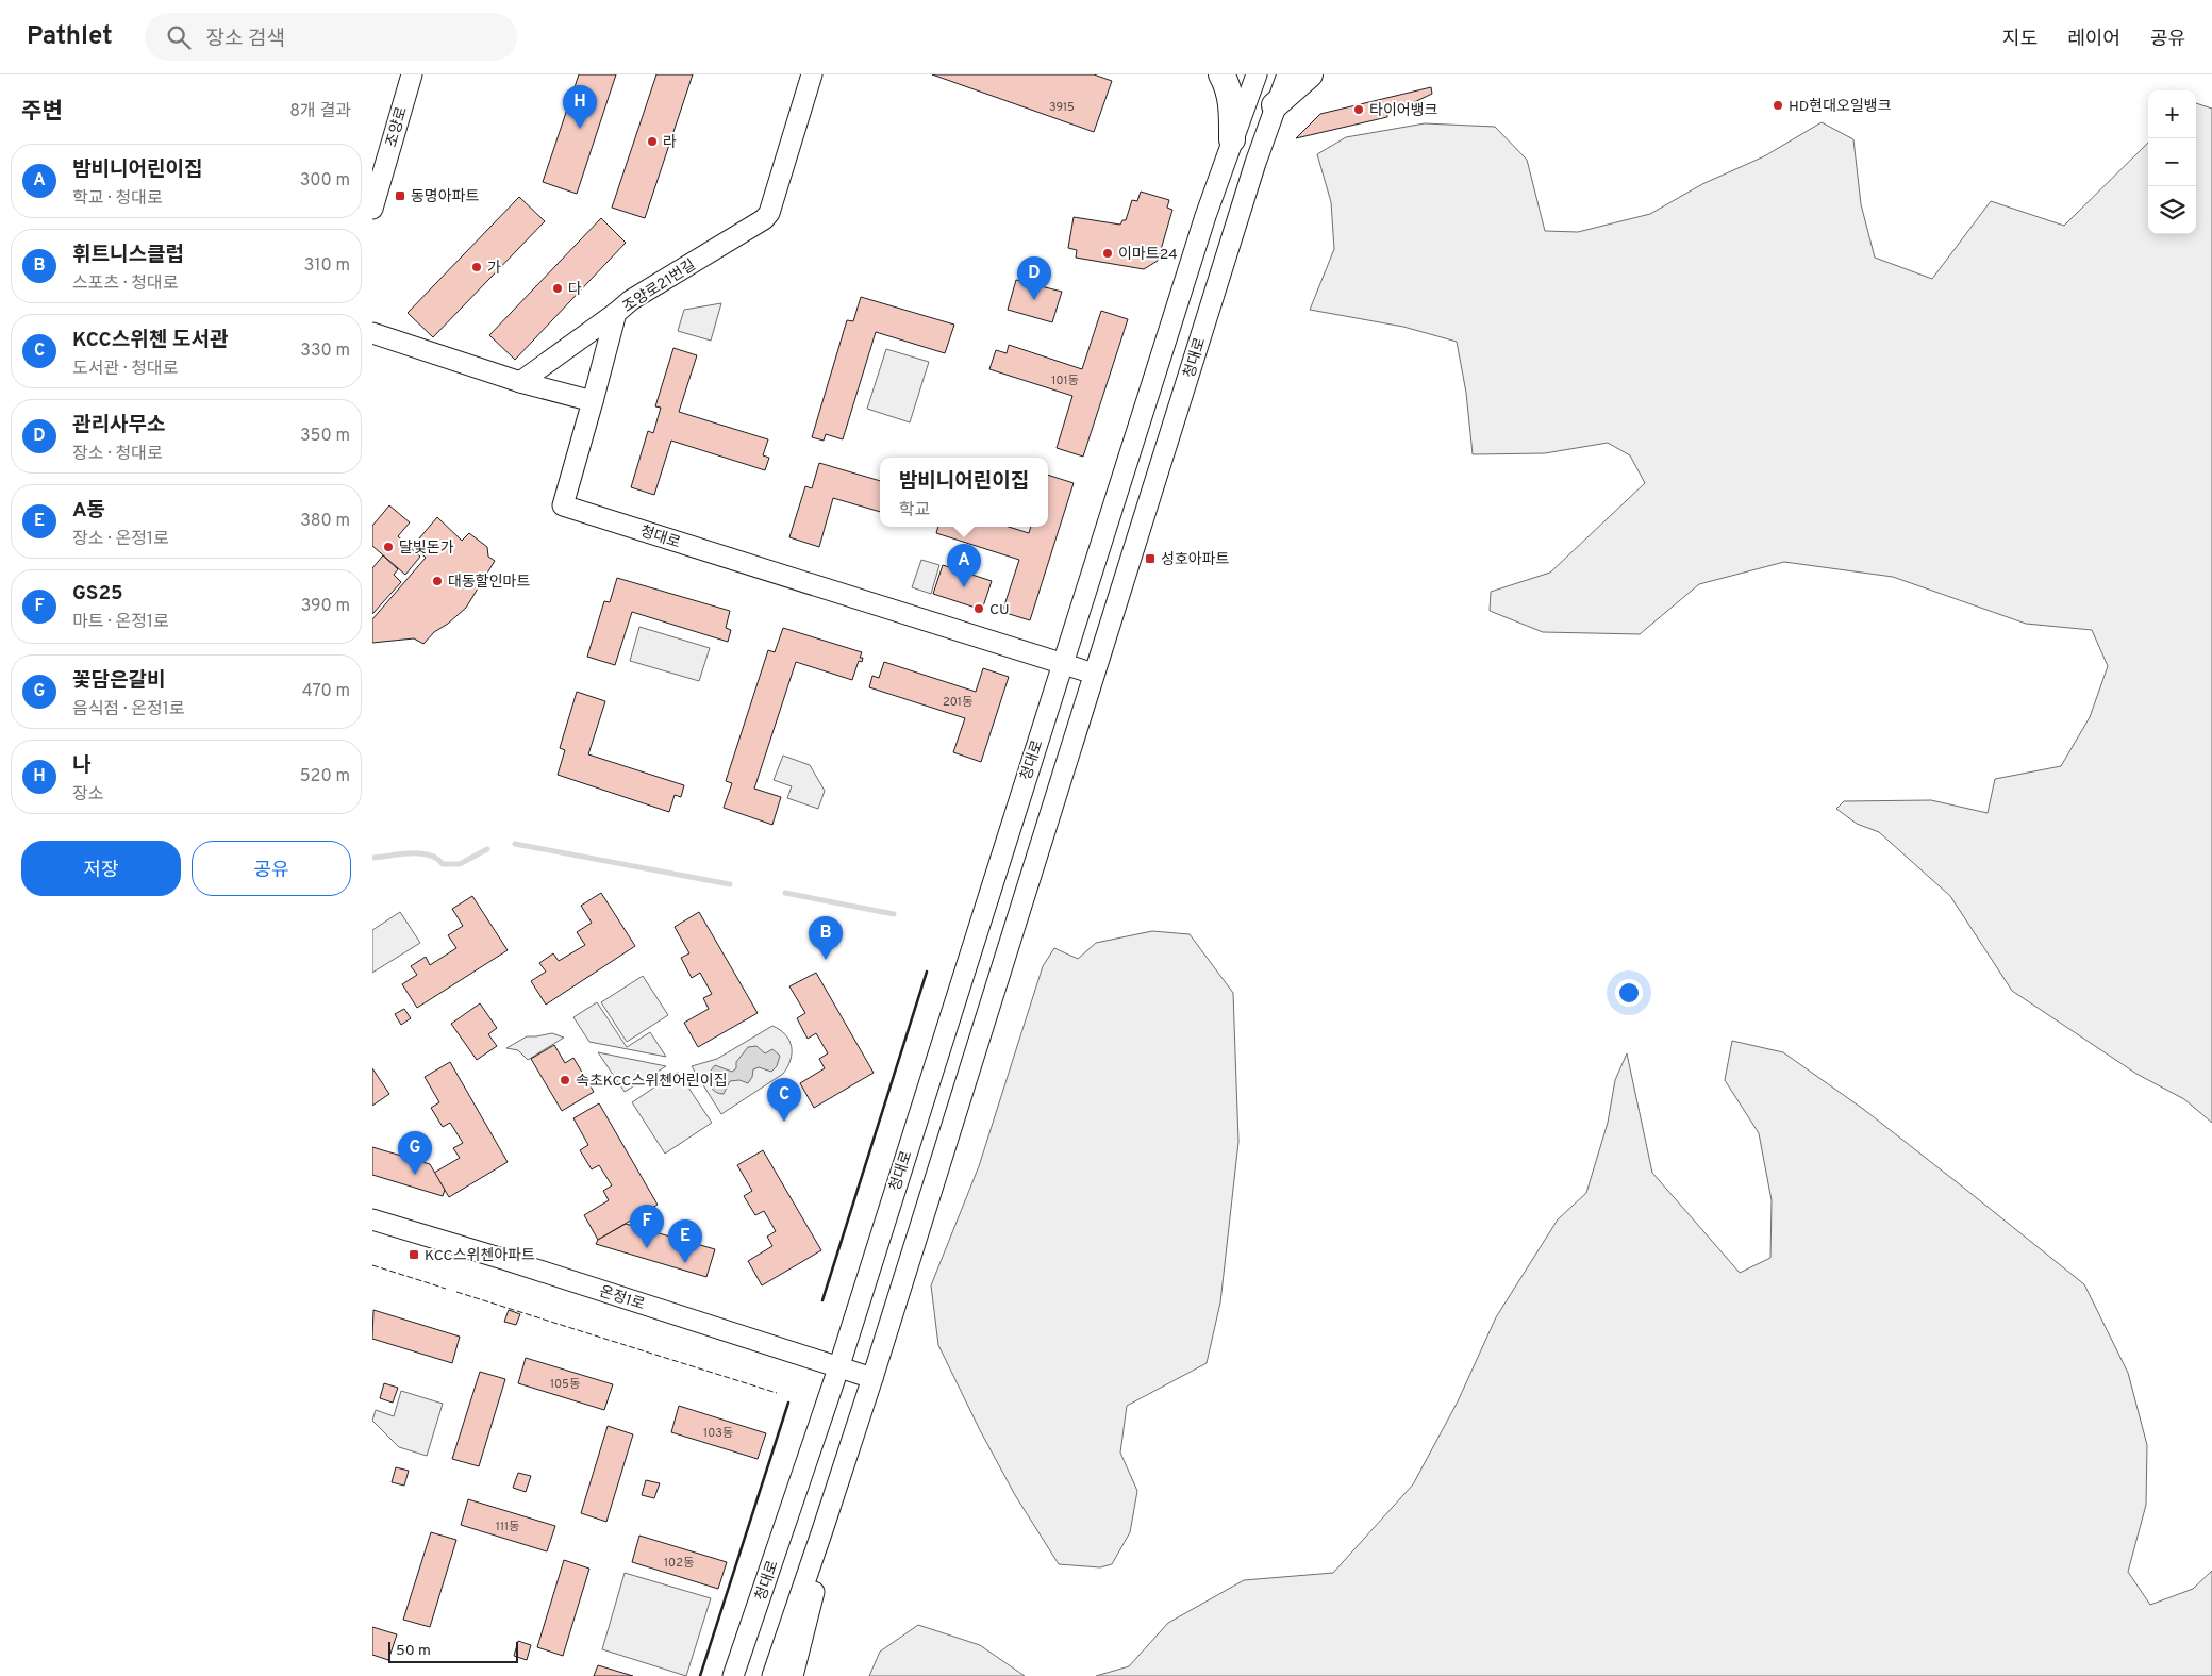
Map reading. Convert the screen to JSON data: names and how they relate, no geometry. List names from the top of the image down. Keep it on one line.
{"streets":{"street":["조양로","조양로21번길","청대로","온정1로"]},"crossings":[["조양로21번길","청대로"],["청대로","온정1로"]],"places":{"other":["HD현대오일뱅크","타이어뱅크","라","이마트24","가","다","달빛돈가","대동할인마트","CU","속초KCC스위첸어린이집"],"transit":["동명아파트","성호아파트","KCC스위첸아파트"]},"house_numbers":["3915","101동","201동","105동","103동","111동","102동"],"scale_bar":"50 m","page":{"header":"Pathlet","search":"장소 검색","nav":["지도","레이어","공유"],"heading":["주변","8개 결과"],"pins":["H","D","A","B","C","G","F","E"],"map_buttons":["+","−"],"list":[{"mark":"A","name":"밤비니어린이집","note":"학교 · 청대로","value":"300 m"},{"mark":"B","name":"휘트니스클럽","note":"스포츠 · 청대로","value":"310 m"},{"mark":"C","name":"KCC스위첸 도서관","note":"도서관 · 청대로","value":"330 m"},{"mark":"D","name":"관리사무소","note":"장소 · 청대로","value":"350 m"},{"mark":"E","name":"A동","note":"장소 · 온정1로","value":"380 m"},{"mark":"F","name":"GS25","note":"마트 · 온정1로","value":"390 m"},{"mark":"G","name":"꽃담은갈비","note":"음식점 · 온정1로","value":"470 m"},{"mark":"H","name":"나","note":"장소","value":"520 m"}],"popup":["밤비니어린이집","학교"],"buttons":["저장","공유"],"scale":"50 m"}}
